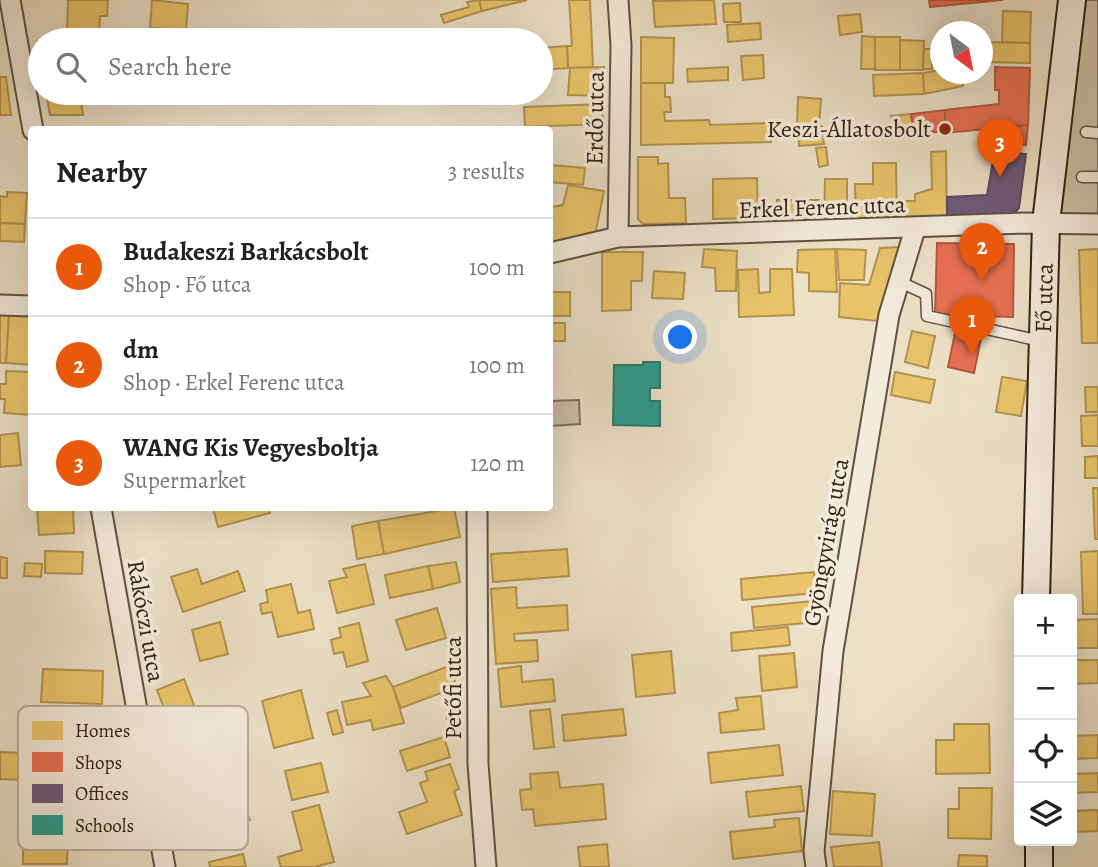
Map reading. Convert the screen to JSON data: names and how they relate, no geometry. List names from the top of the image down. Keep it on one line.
{"streets":{"main road":["Fő utca"],"street":["Erdő utca","Erkel Ferenc utca","Gyöngyvirág utca","Rákóczi utca","Petőfi utca"]},"crossings":[["Erdő utca","Erkel Ferenc utca"],["Erkel Ferenc utca","Fő utca"],["Erkel Ferenc utca","Gyöngyvirág utca"]],"places":["Keszi-Állatosbolt"],"legend":["Homes","Shops","Offices","Schools"],"north":"bottom right","page":{"search":"Search here","pins":["3","2","1"],"heading":["Nearby","3 results"],"list":[{"mark":"1","name":"Budakeszi Barkácsbolt","note":"Shop · Fő utca","value":"100 m"},{"mark":"2","name":"dm","note":"Shop · Erkel Ferenc utca","value":"100 m"},{"mark":"3","name":"WANG Kis Vegyesboltja","note":"Supermarket","value":"120 m"}],"map_buttons":["+","−"]}}
